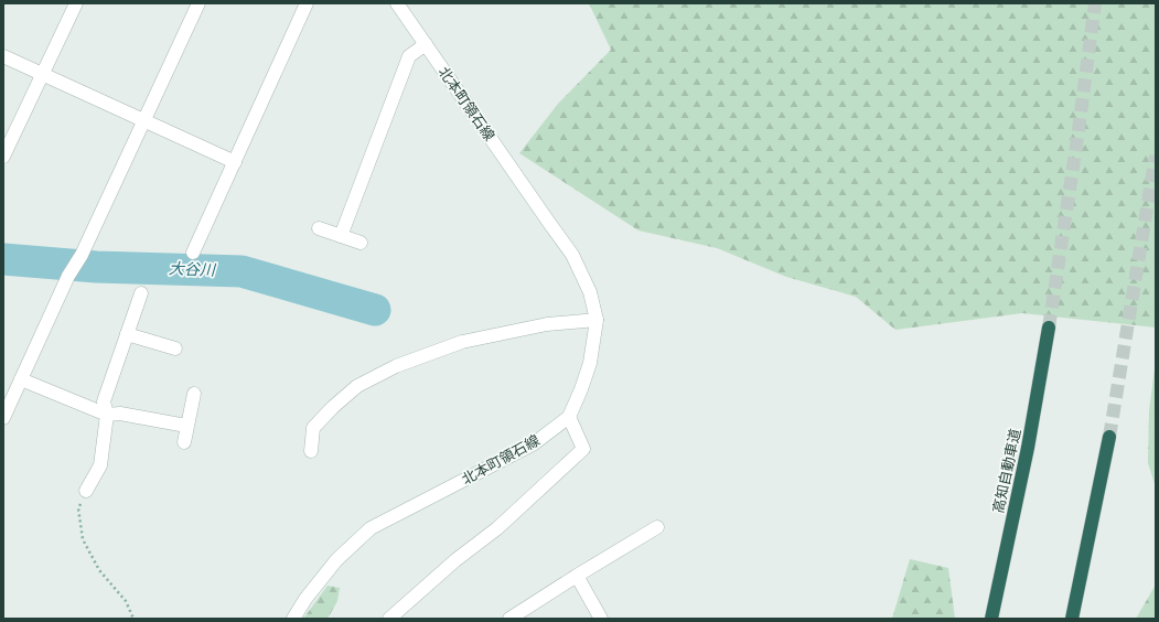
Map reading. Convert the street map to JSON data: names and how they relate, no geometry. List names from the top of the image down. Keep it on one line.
{"streets":{"highway":["高知自動車道"],"street":["北本町領石線"]},"water":["大谷川"]}
